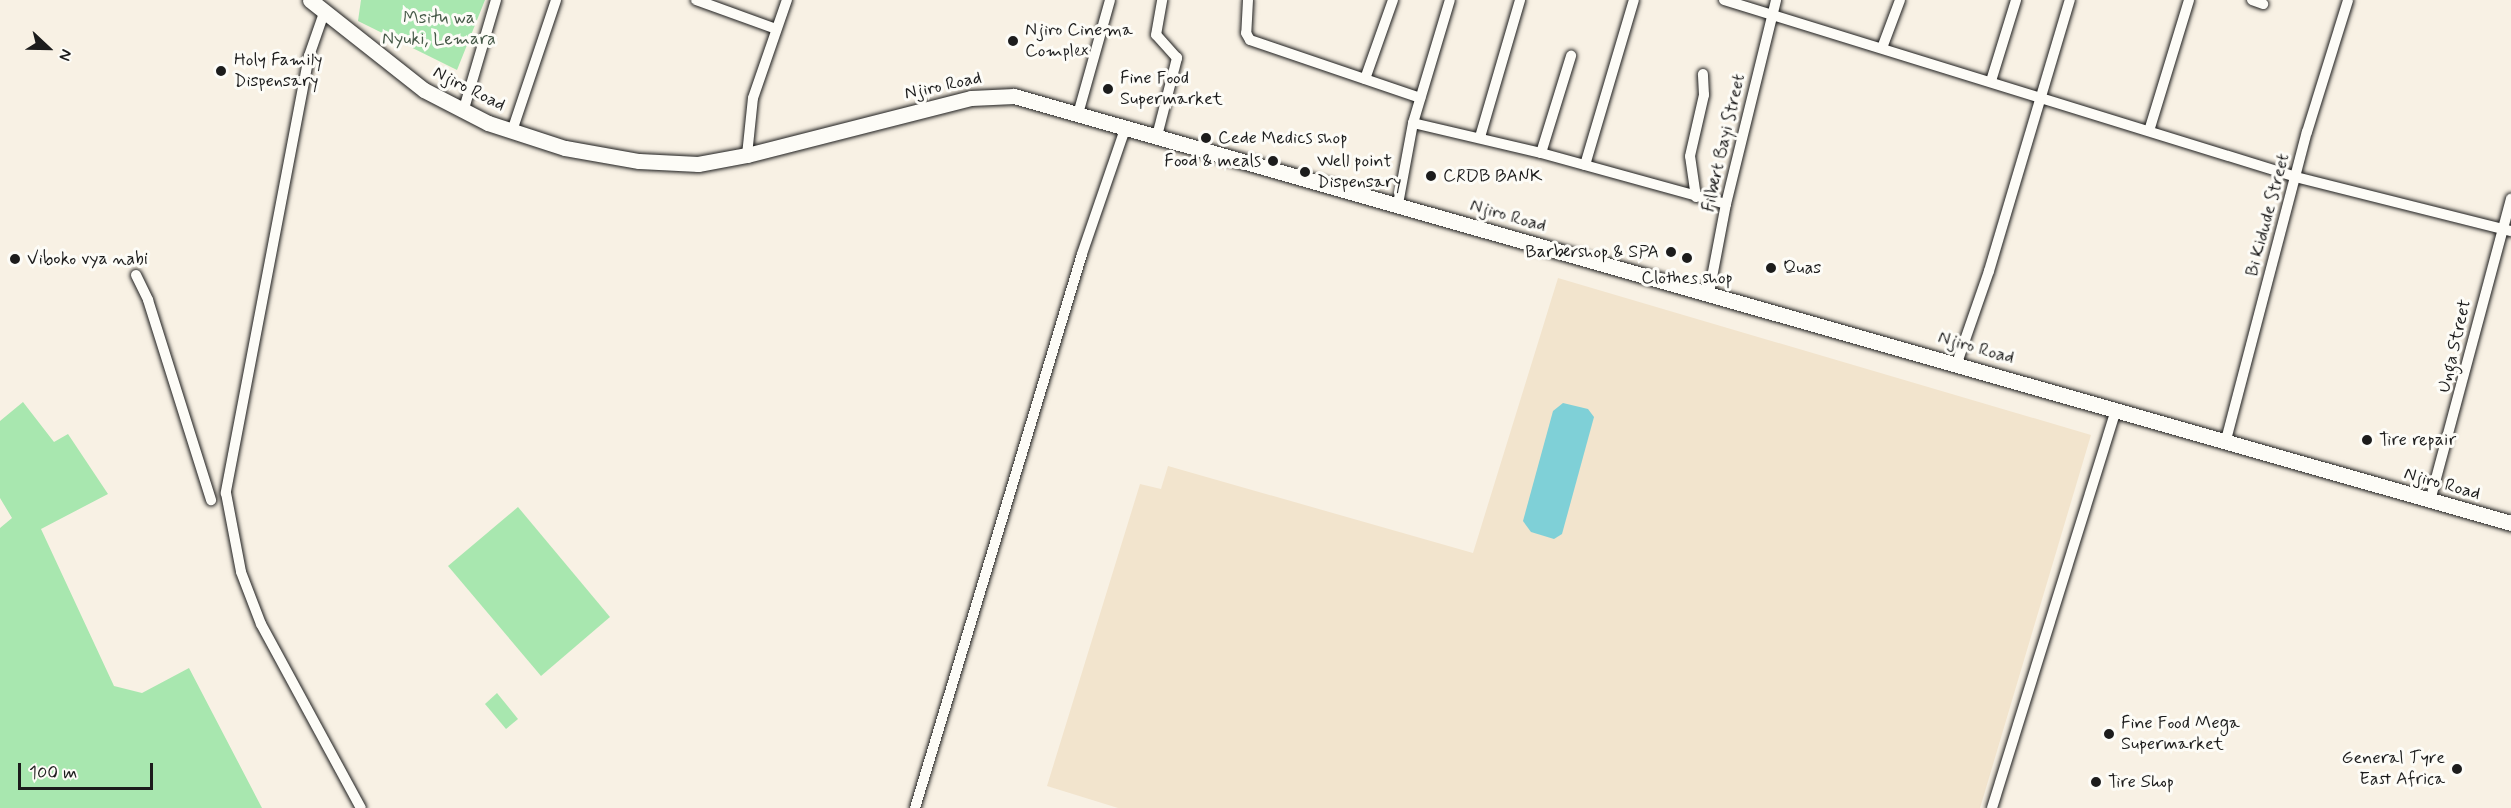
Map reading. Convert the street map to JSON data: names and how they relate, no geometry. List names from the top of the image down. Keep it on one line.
{"streets":{"street":["Njiro Road","Filbert Bayi Street","Bi Kidude Street","Unga Street"]},"crossings":[["Njiro Road","Filbert Bayi Street"],["Njiro Road","Bi Kidude Street"],["Njiro Road","Unga Street"]],"parks":["Msitu wa Nyuki, Lemara"],"places":["Njiro Cinema Complex","Holy Family Dispensary","Fine Food Supermarket","Cede Medics shop","Food & meals","Well point Dispensary","CRDB BANK","Barbershop & SPA","Clothes shop","Viboko vya nabi","Quas","Tire repair","Fine Food Mega Supermarket","General Tyre East Africa","Tire Shop"],"scale_bar":"100 m","north":"right"}
